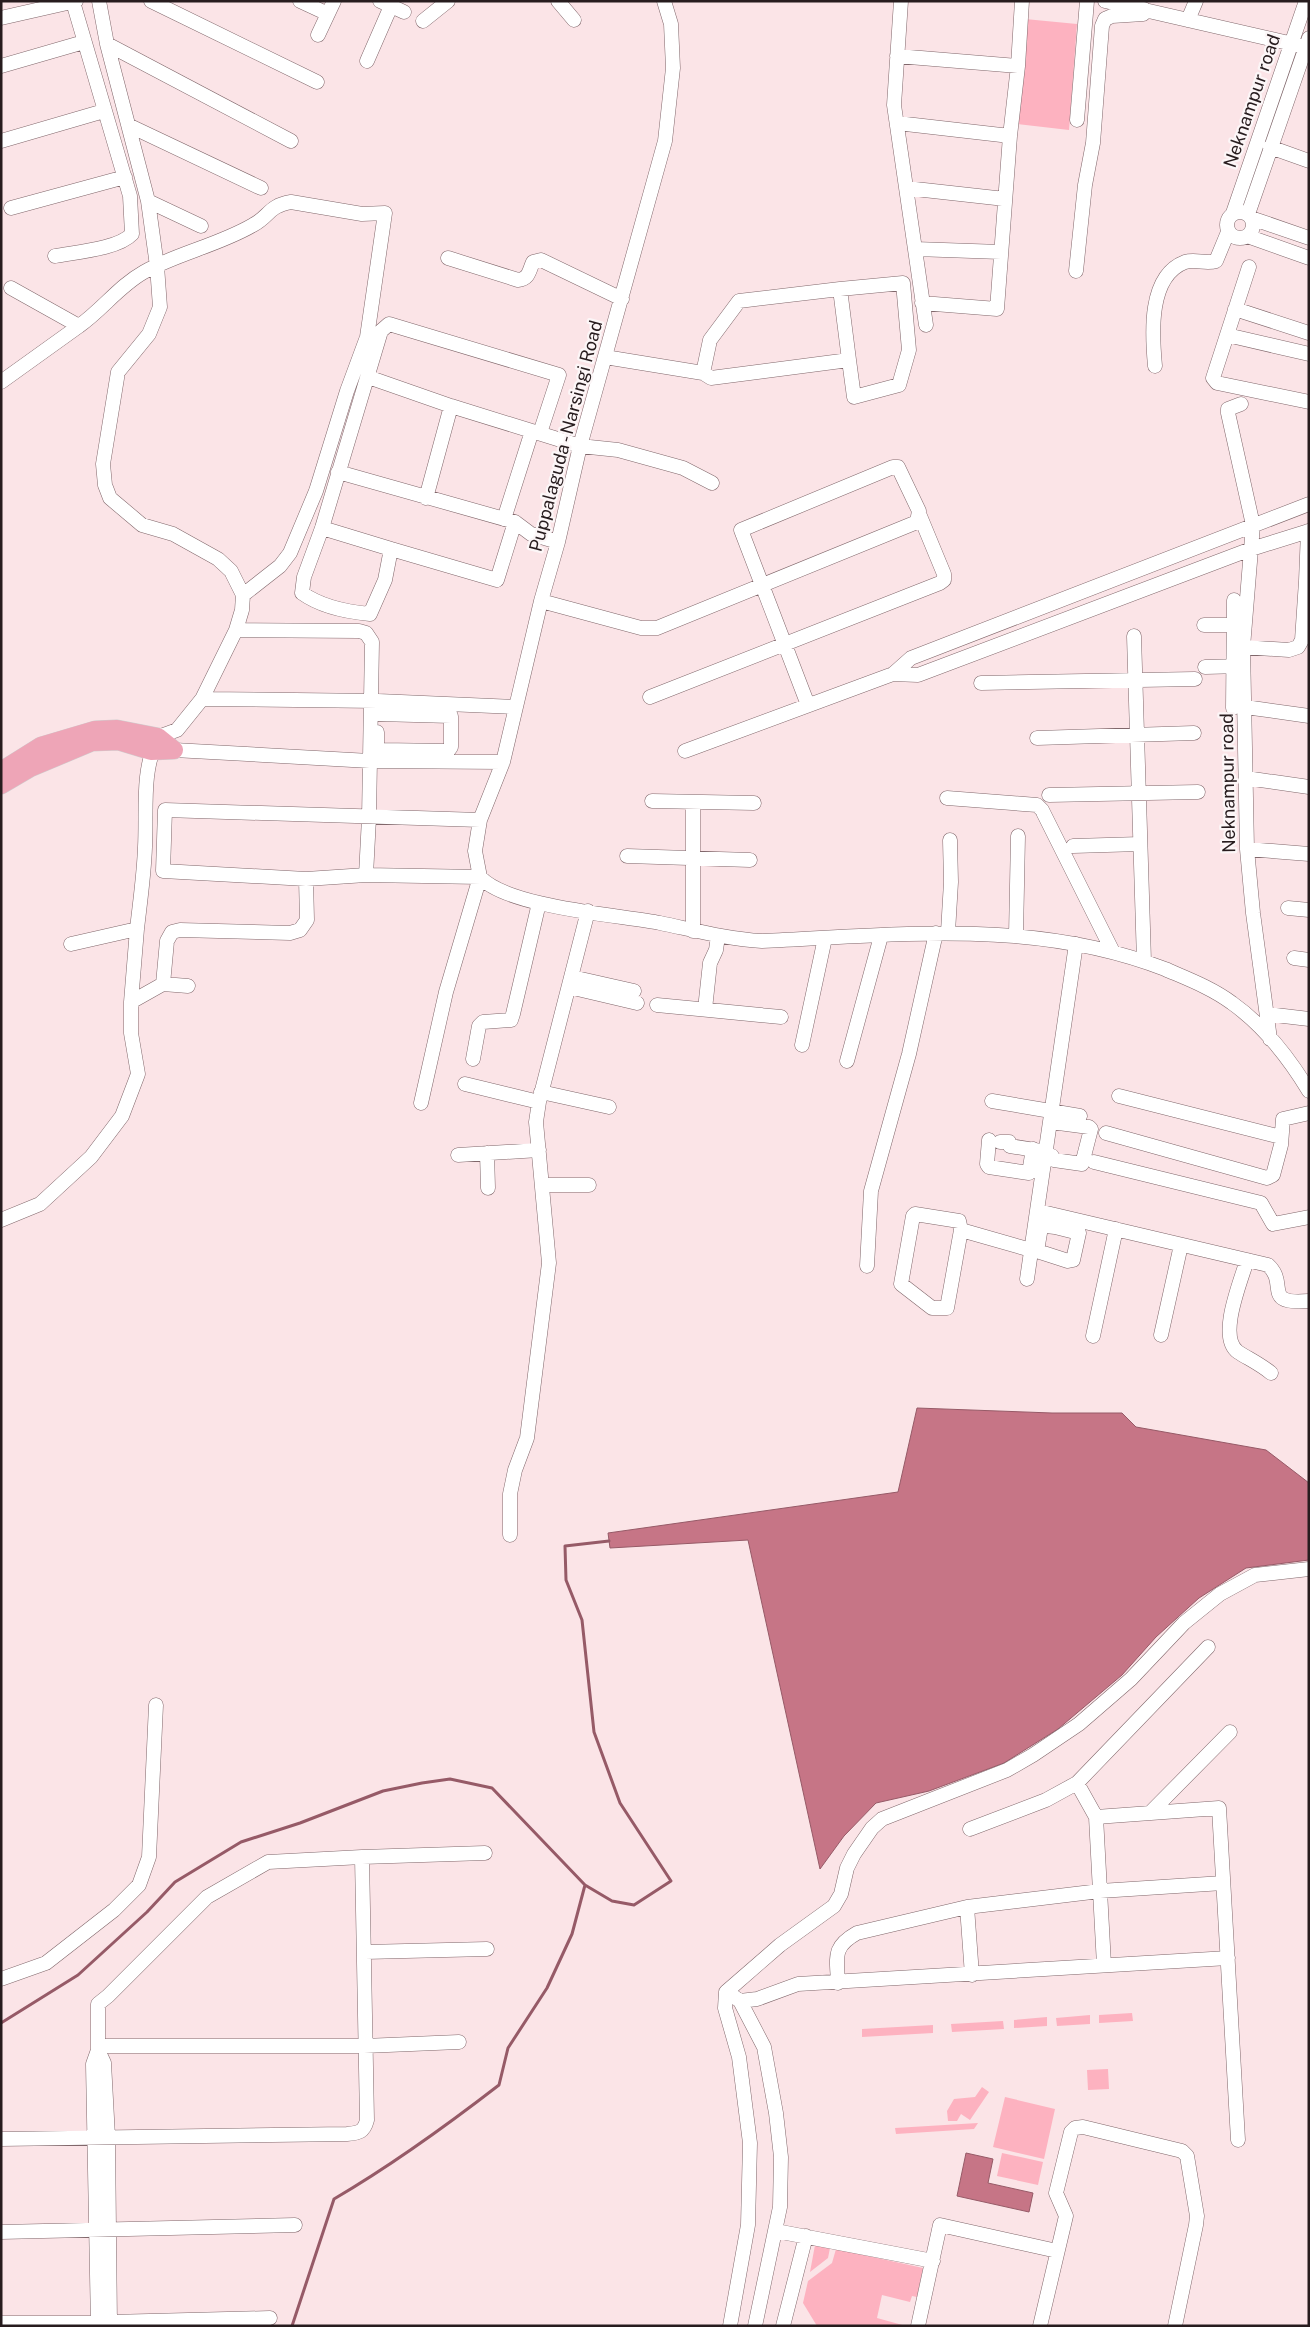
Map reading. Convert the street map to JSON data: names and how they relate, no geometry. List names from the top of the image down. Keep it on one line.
{"streets":{"street":["Neknampur road","Puppalaguda - Narsingi Road"]}}
